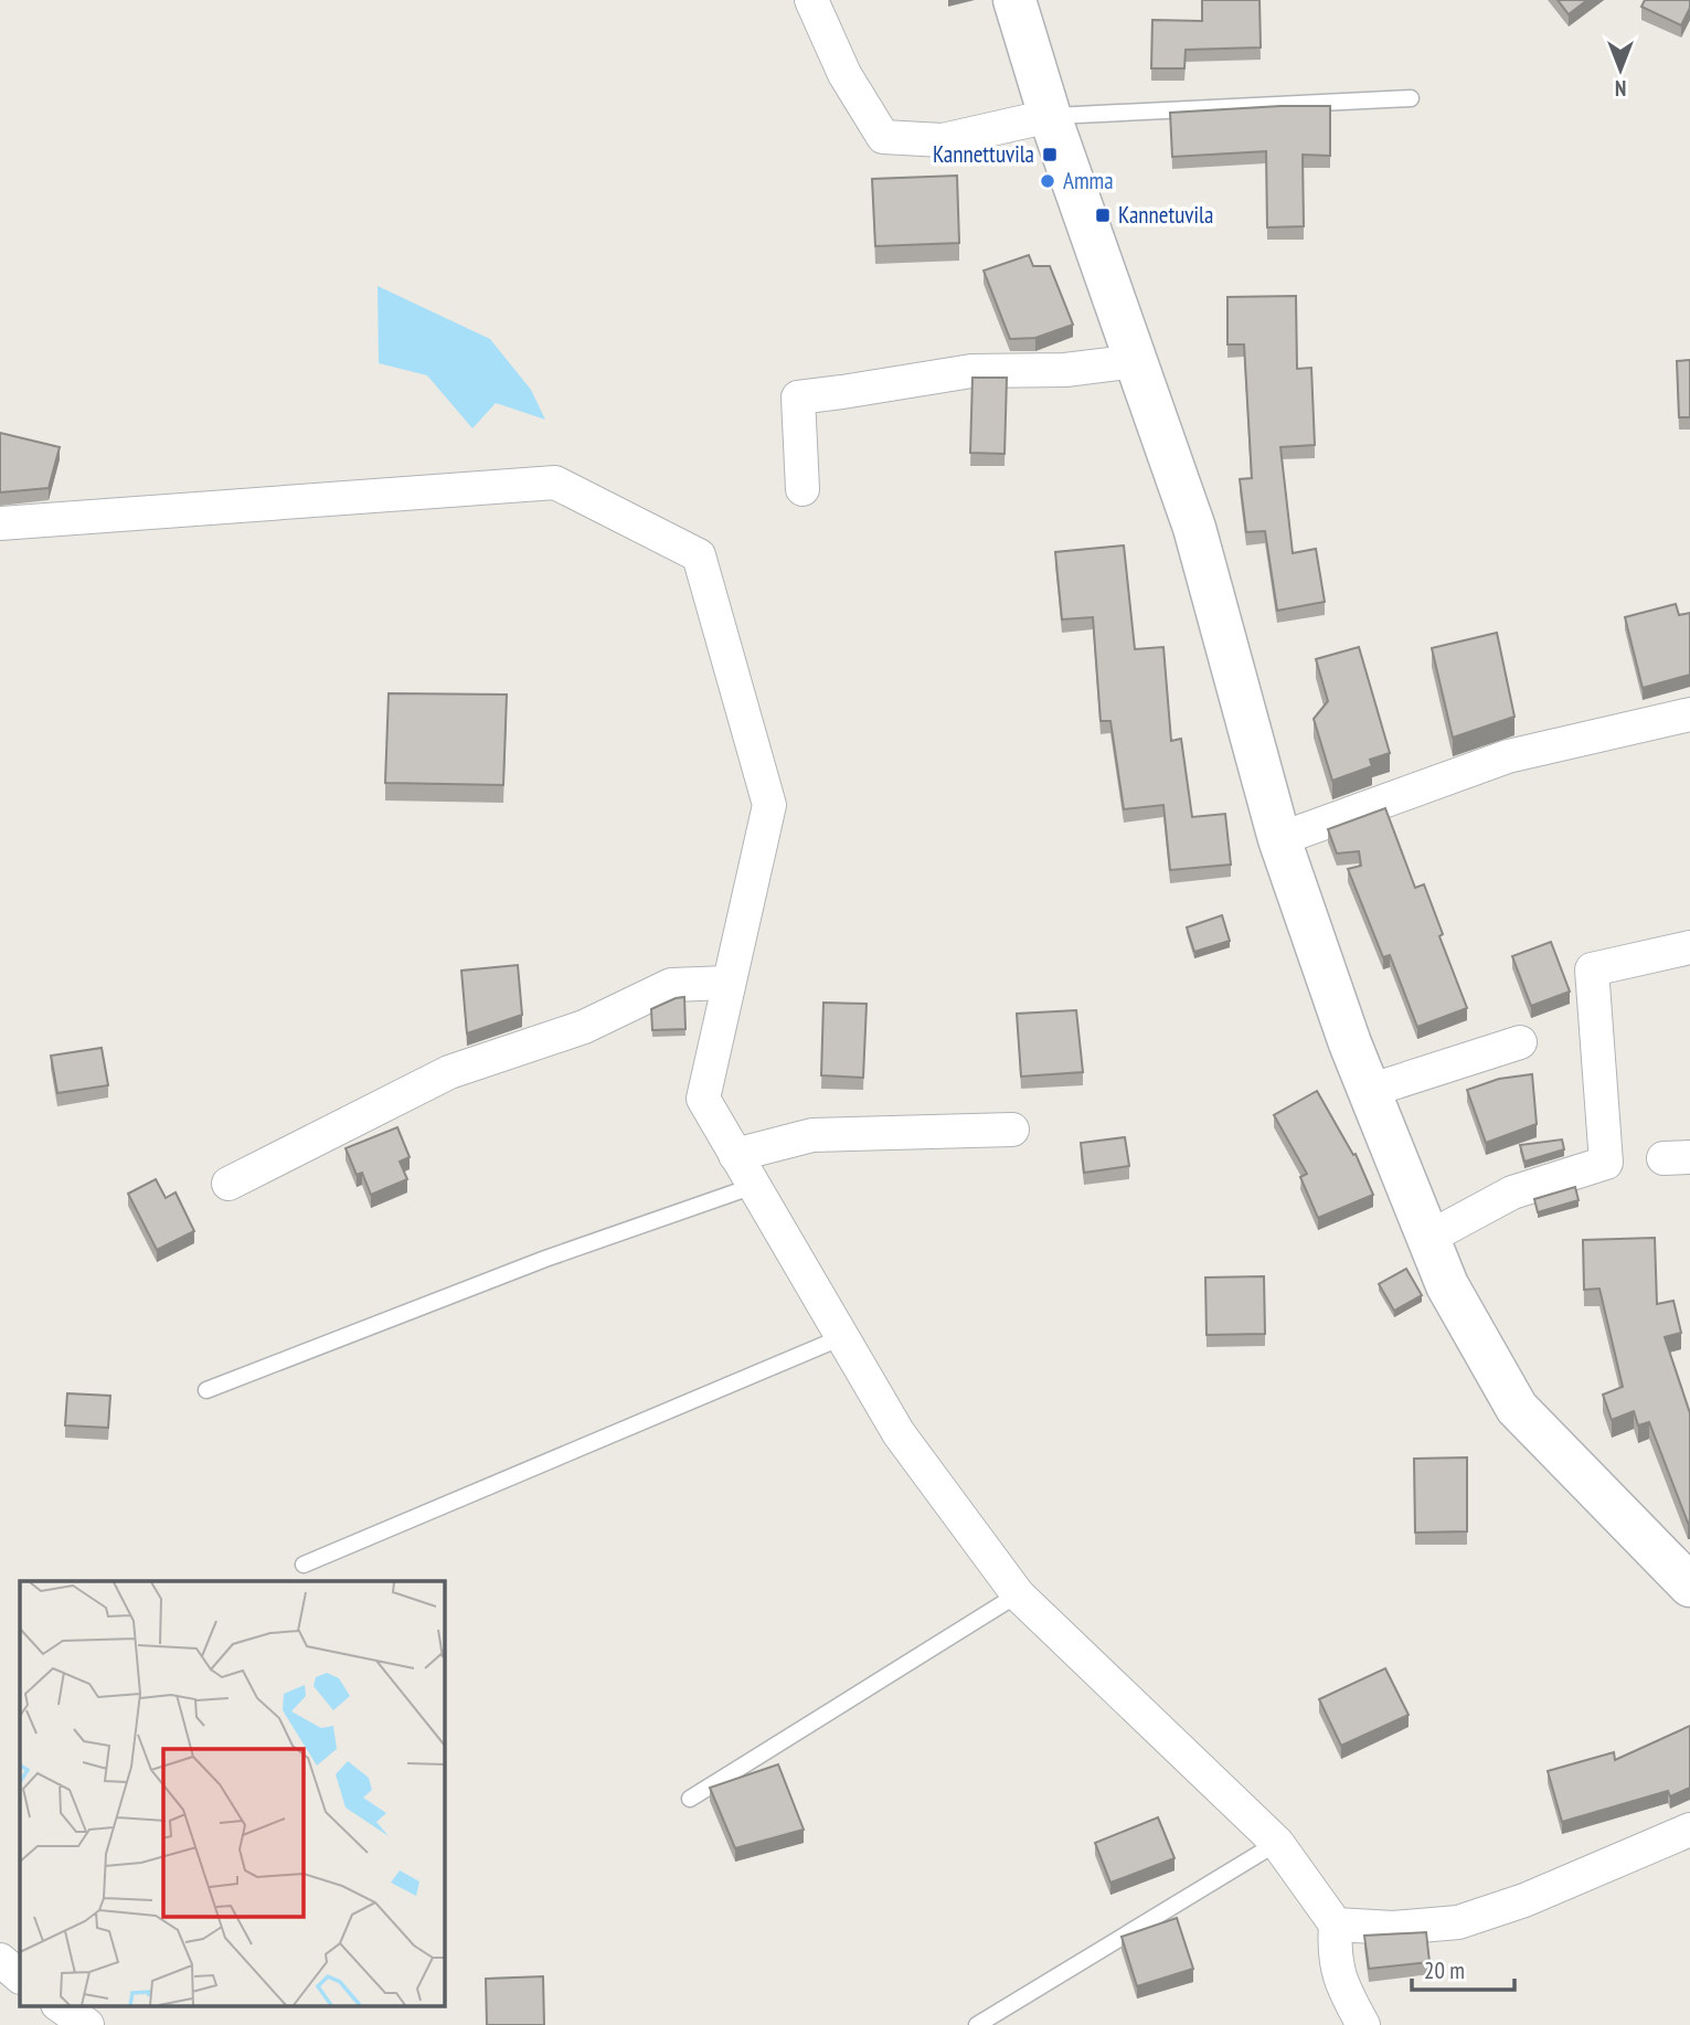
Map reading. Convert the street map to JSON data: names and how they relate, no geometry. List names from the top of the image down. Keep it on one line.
{"places":{"transit":["Kannettuvila","Kannetuvila"],"other":["Amma"]},"scale_bar":"20 m","north":"bottom"}
